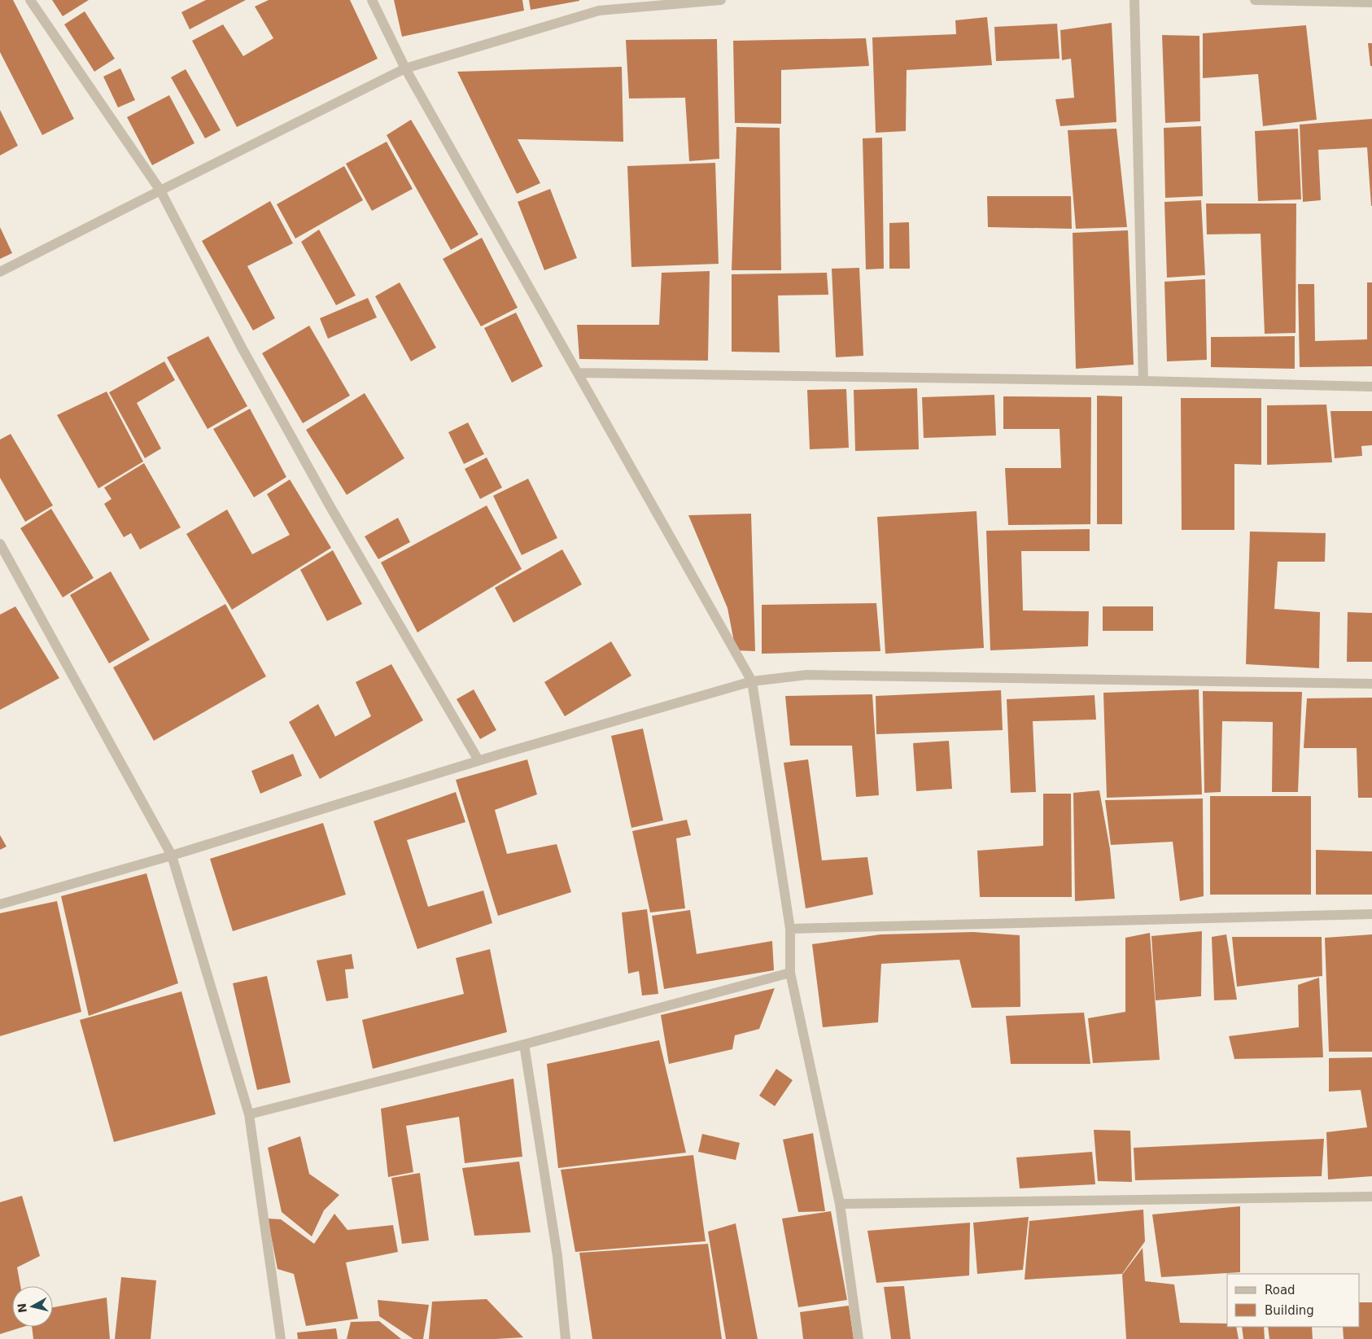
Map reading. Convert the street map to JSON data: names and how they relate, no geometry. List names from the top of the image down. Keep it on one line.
{"legend":["Road","Building"],"north":"left"}
